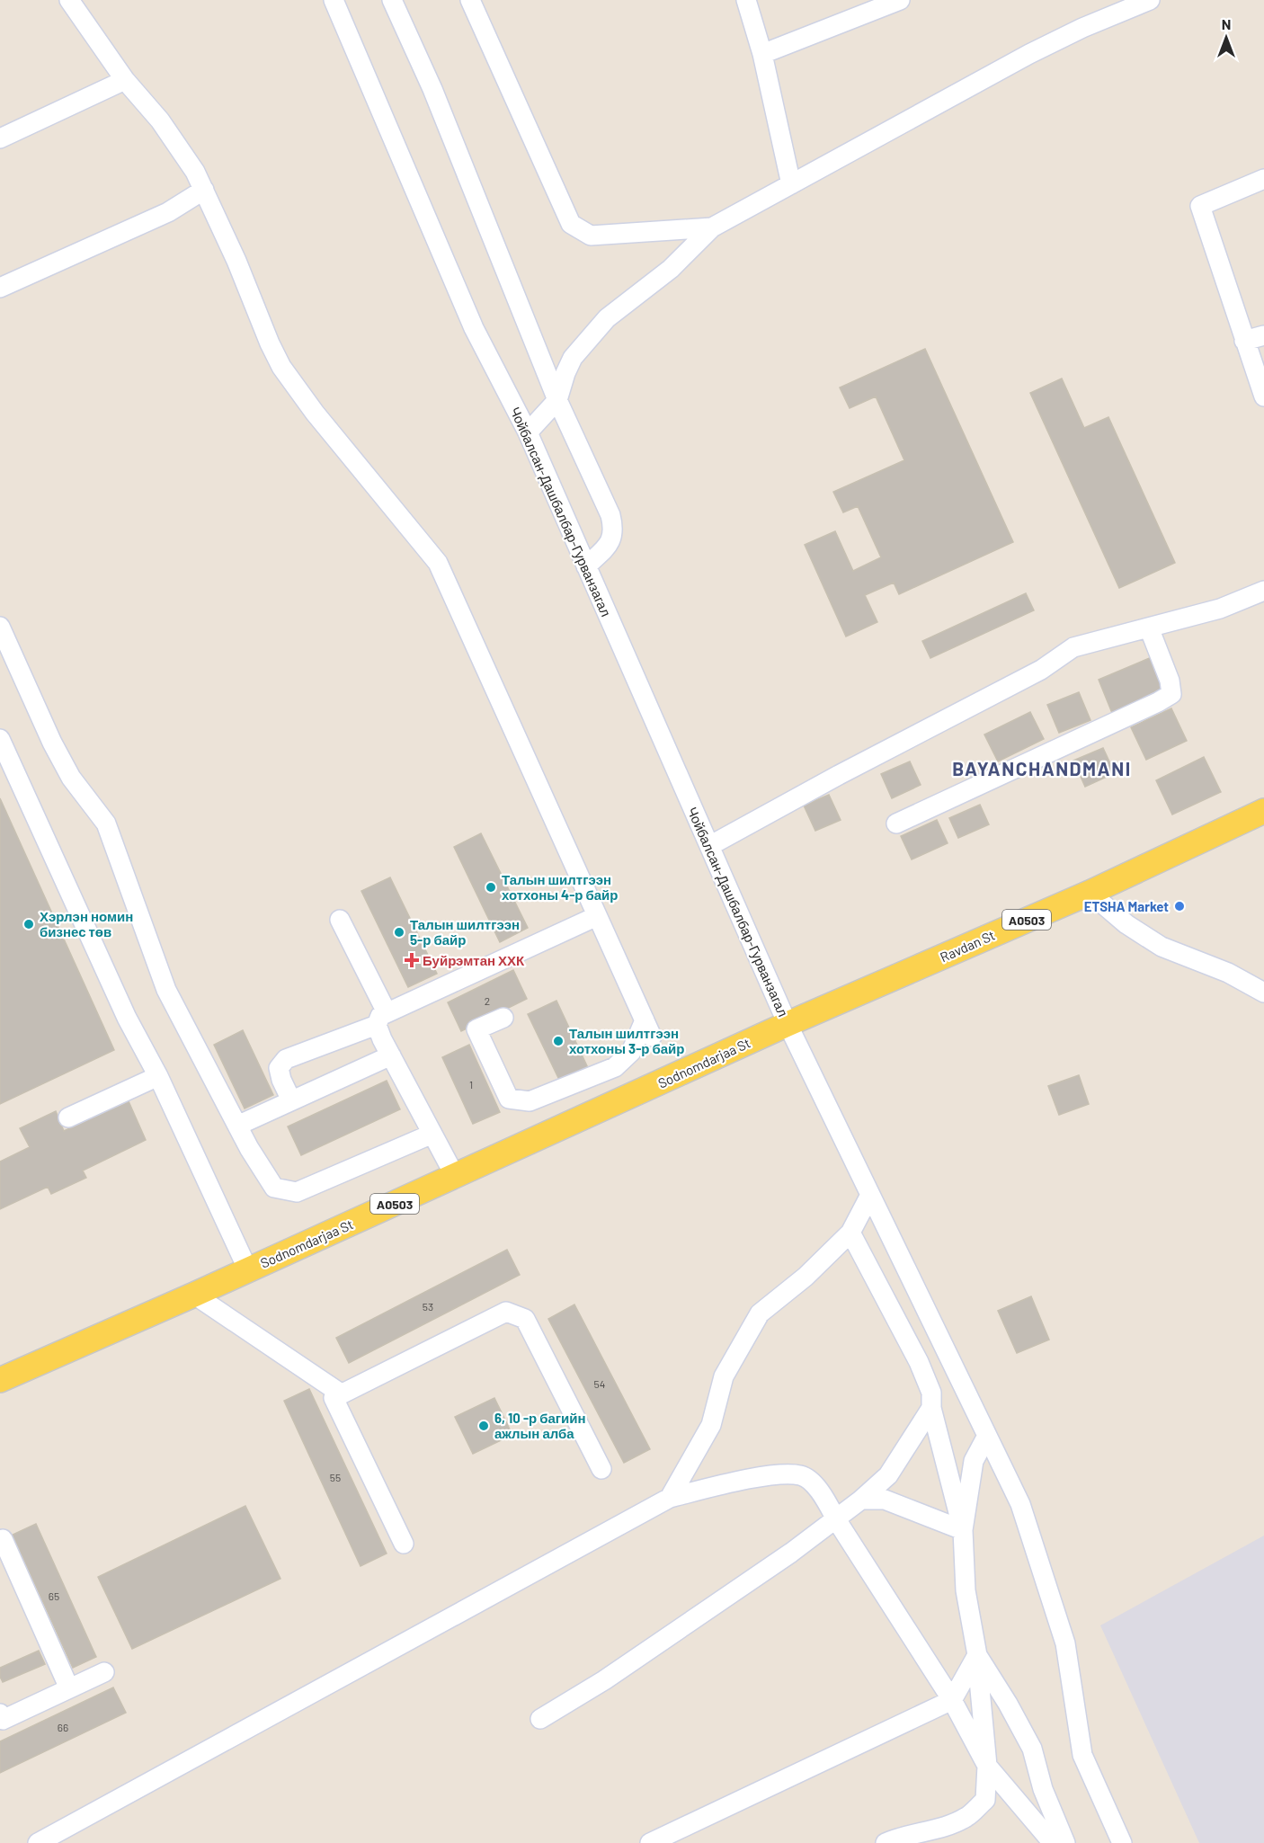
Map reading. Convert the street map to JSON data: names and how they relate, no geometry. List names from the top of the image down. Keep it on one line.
{"streets":{"main road":["A0503","Ravdan St","Sodnomdarjaa St"],"street":["Чойбалсан-Дашбалбар-Гурванзагал"]},"crossings":[["Чойбалсан-Дашбалбар-Гурванзагал","Ravdan St"],["Чойбалсан-Дашбалбар-Гурванзагал","Sodnomdarjaa St"],["Ravdan St","Sodnomdarjaa St"]],"districts":["BAYANCHANDMANI"],"places":{"other":["Талын шилтгээн хотхоны 4-р байр","ETSHA Market","Хэрлэн номин бизнес төв","Талын шилтгээн 5-р байр","Талын шилтгээн хотхоны 3-р байр","6, 10 -р багийн ажлын алба"],"health":["Буйрэмтан ХХК"]},"house_numbers":["2","1","53","54","55","65","66"],"north":"top"}
